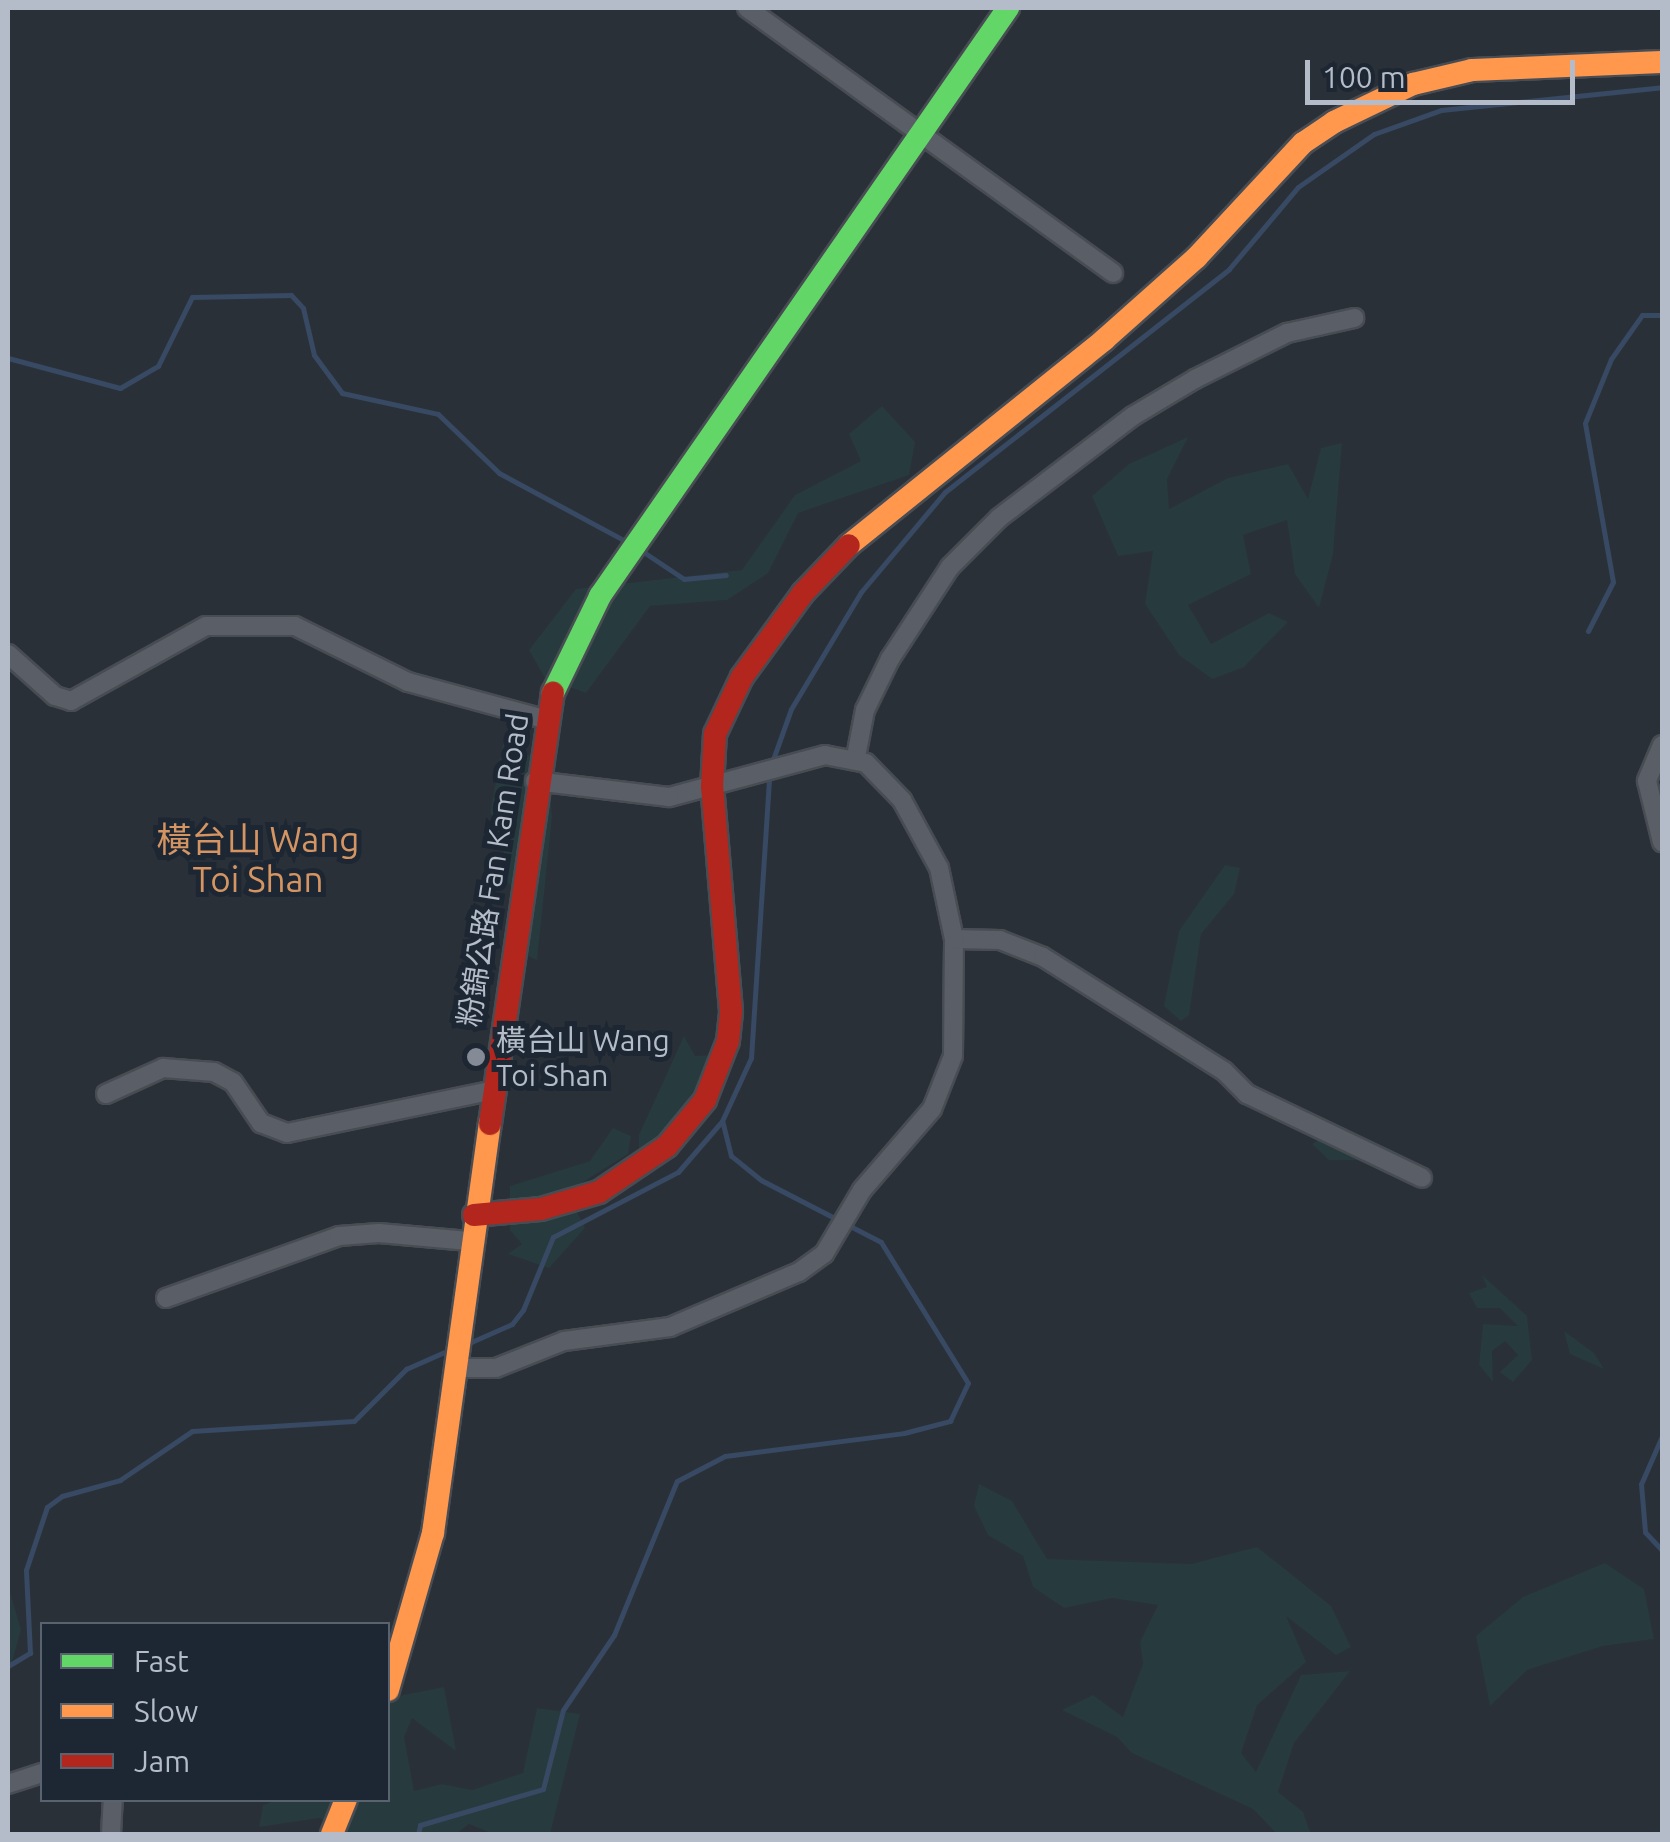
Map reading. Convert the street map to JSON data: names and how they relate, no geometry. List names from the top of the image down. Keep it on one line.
{"streets":{"main road":["粉錦公路 Fan Kam Road"]},"districts":["橫台山 Wang Toi Shan"],"places":["橫台山 Wang Toi Shan"],"legend":["Fast","Slow","Jam"],"scale_bar":"100 m"}
